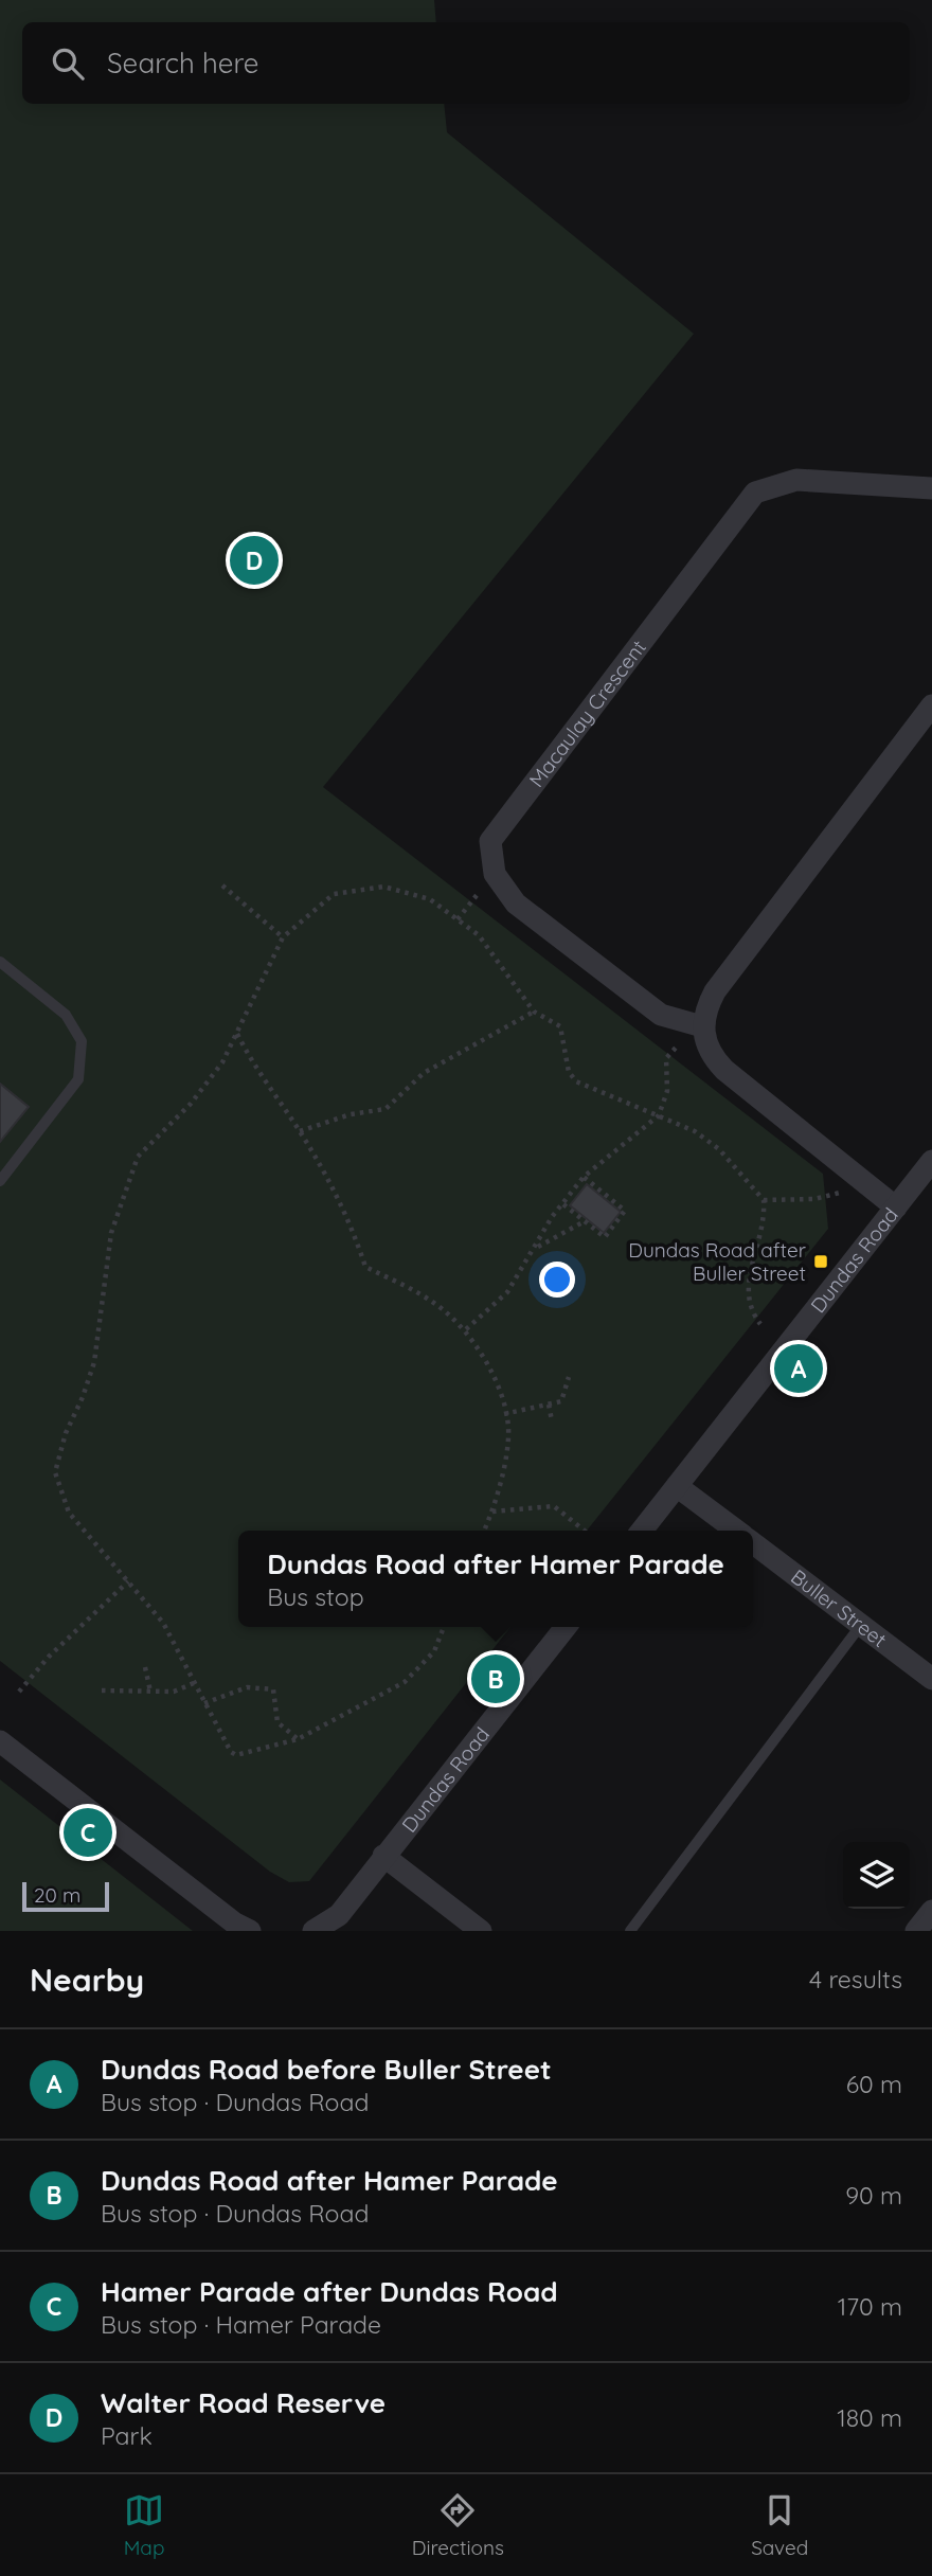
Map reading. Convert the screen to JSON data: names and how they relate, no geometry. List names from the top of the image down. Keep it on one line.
{"streets":{"street":["Macaulay Crescent","Dundas Road","Buller Street"]},"crossings":[["Dundas Road","Buller Street"]],"places":{"transit":["Dundas Road after Buller Street"]},"scale_bar":"20 m","page":{"search":"Search here","pins":["D","A","B","C"],"popup":["Dundas Road after Hamer Parade","Bus stop"],"scale":"20 m","heading":["Nearby","4 results"],"list":[{"mark":"A","name":"Dundas Road before Buller Street","note":"Bus stop · Dundas Road","value":"60 m"},{"mark":"B","name":"Dundas Road after Hamer Parade","note":"Bus stop · Dundas Road","value":"90 m"},{"mark":"C","name":"Hamer Parade after Dundas Road","note":"Bus stop · Hamer Parade","value":"170 m"},{"mark":"D","name":"Walter Road Reserve","note":"Park","value":"180 m"}],"nav":["Map","Directions","Saved"]}}
